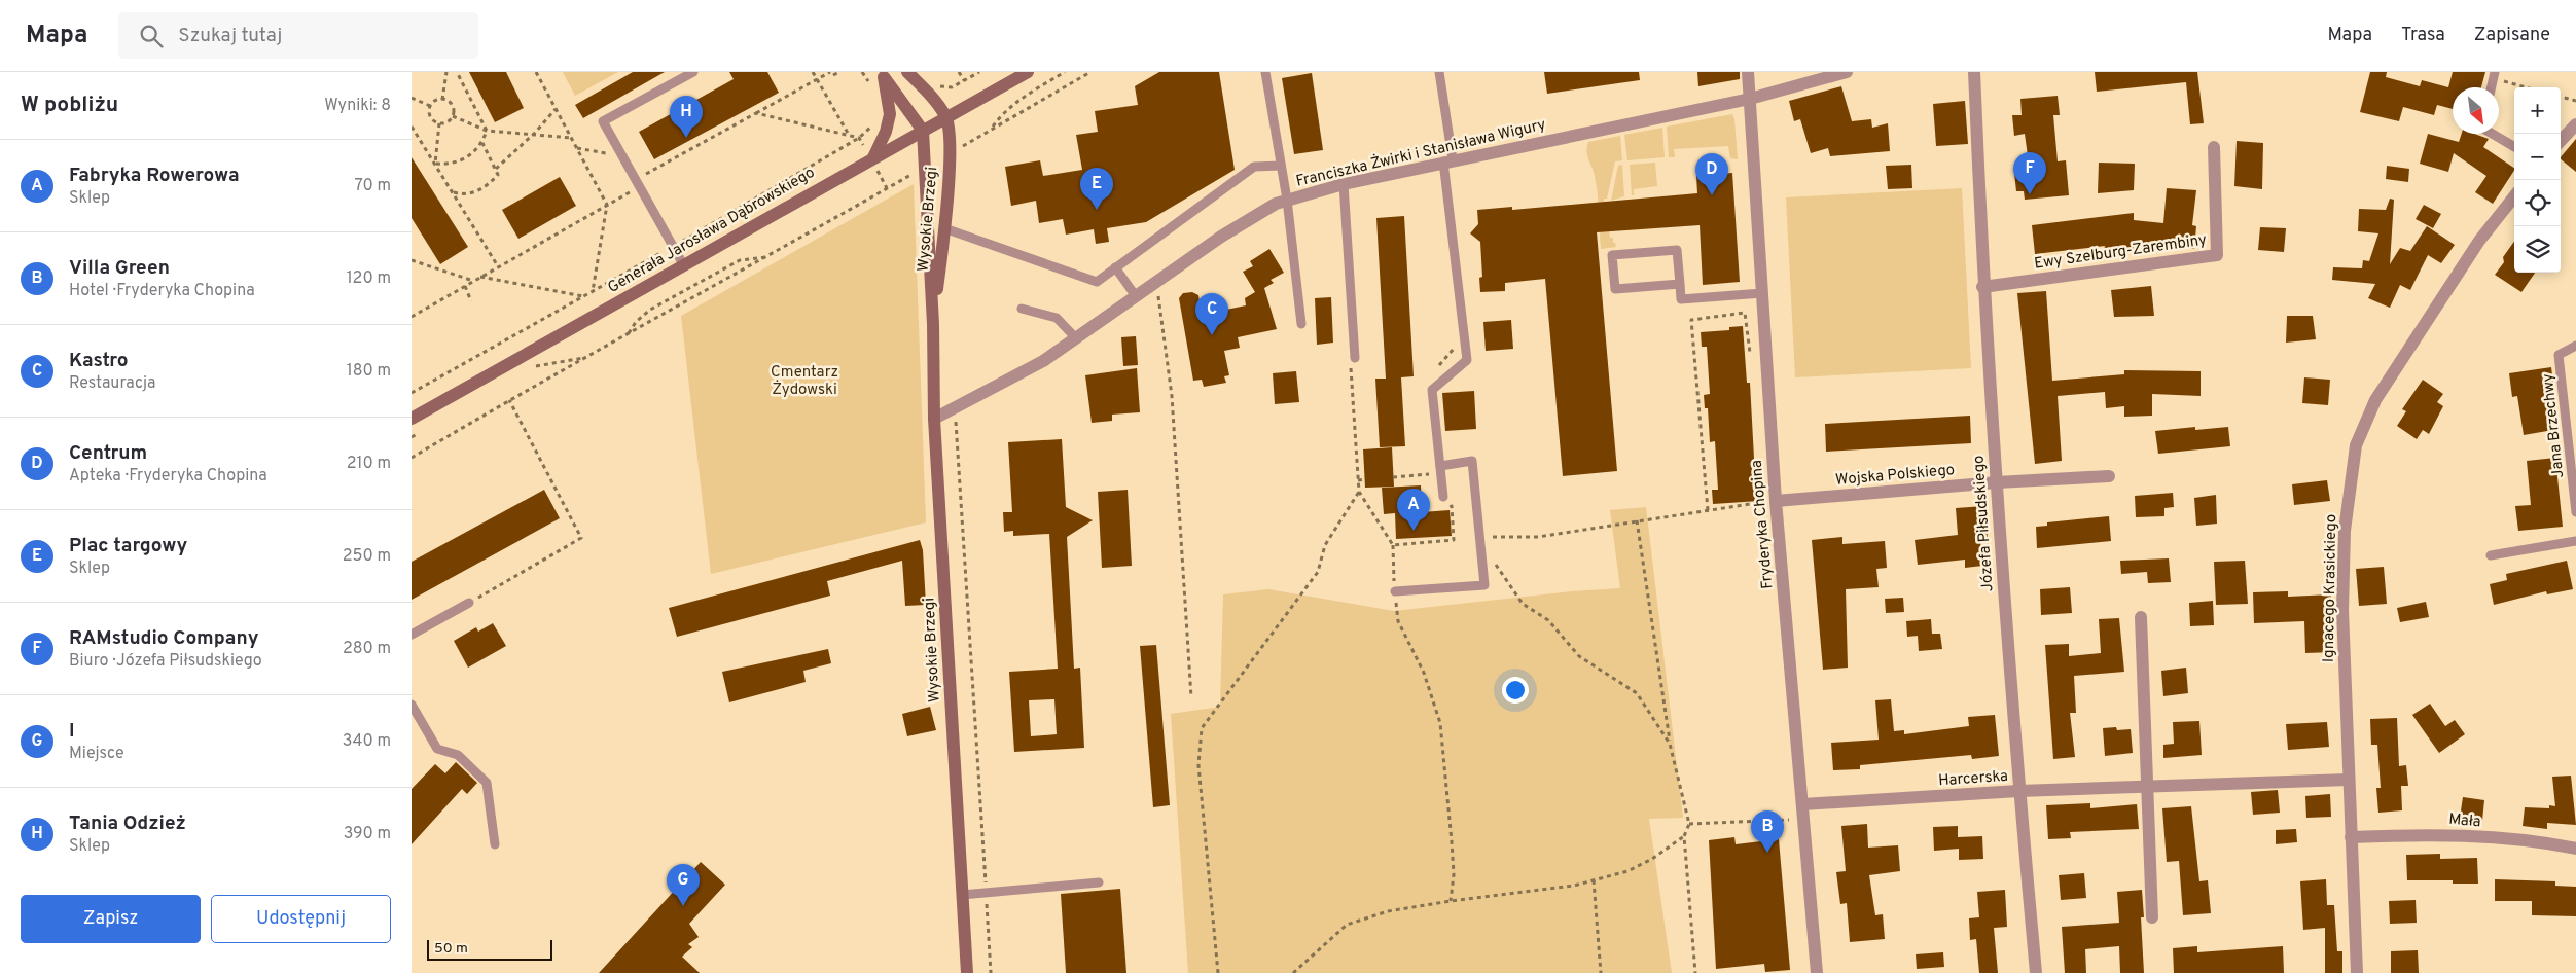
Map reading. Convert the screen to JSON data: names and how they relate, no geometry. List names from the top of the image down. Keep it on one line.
{"streets":{"street":["Franciszka Żwirki i Stanisława Wigury","Wysokie Brzegi","Generała Jarosława Dąbrowskiego","Ewy Szelburg-Zarembiny","Wojska Polskiego","Józefa Piłsudskiego","Fryderyka Chopina","Ignacego Krasickiego","Harcerska","Mała"],"lane":["Jana Brzechwy"]},"crossings":[["Franciszka Żwirki i Stanisława Wigury","Wysokie Brzegi"],["Franciszka Żwirki i Stanisława Wigury","Fryderyka Chopina"],["Wysokie Brzegi","Generała Jarosława Dąbrowskiego"],["Ewy Szelburg-Zarembiny","Józefa Piłsudskiego"],["Wojska Polskiego","Józefa Piłsudskiego"],["Wojska Polskiego","Fryderyka Chopina"],["Józefa Piłsudskiego","Harcerska"],["Fryderyka Chopina","Harcerska"],["Ignacego Krasickiego","Harcerska"],["Ignacego Krasickiego","Mała"]],"parks":["Cmentarz Żydowski"],"scale_bar":"50 m","north":"bottom right","page":{"header":"Mapa","search":"Szukaj tutaj","nav":["Mapa","Trasa","Zapisane"],"heading":["W pobliżu","Wyniki: 8"],"map_buttons":["+","−"],"pins":["H","F","D","E","C","A","B","G"],"list":[{"mark":"A","name":"Fabryka Rowerowa","note":"Sklep","value":"70 m"},{"mark":"B","name":"Villa Green","note":"Hotel · Fryderyka Chopina","value":"120 m"},{"mark":"C","name":"Kastro","note":"Restauracja","value":"180 m"},{"mark":"D","name":"Centrum","note":"Apteka · Fryderyka Chopina","value":"210 m"},{"mark":"E","name":"Plac targowy","note":"Sklep","value":"250 m"},{"mark":"F","name":"RAMstudio Company","note":"Biuro · Józefa Piłsudskiego","value":"280 m"},{"mark":"G","name":"I","note":"Miejsce","value":"340 m"},{"mark":"H","name":"Tania Odzież","note":"Sklep","value":"390 m"}],"buttons":["Zapisz","Udostępnij"],"scale":"50 m"}}
